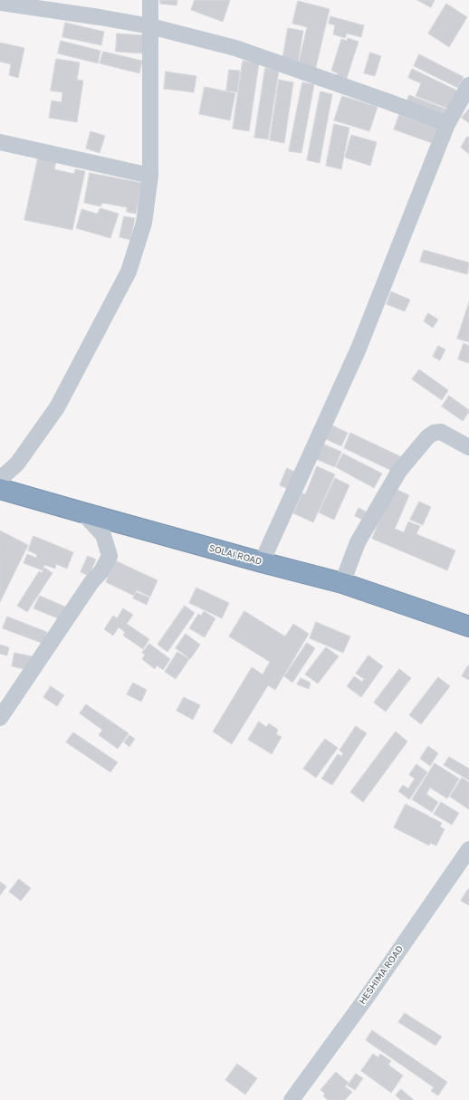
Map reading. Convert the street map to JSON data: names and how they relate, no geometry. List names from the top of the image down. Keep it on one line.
{"streets":{"highway":["SOLAI ROAD"],"street":["HESHIMA ROAD"]}}
